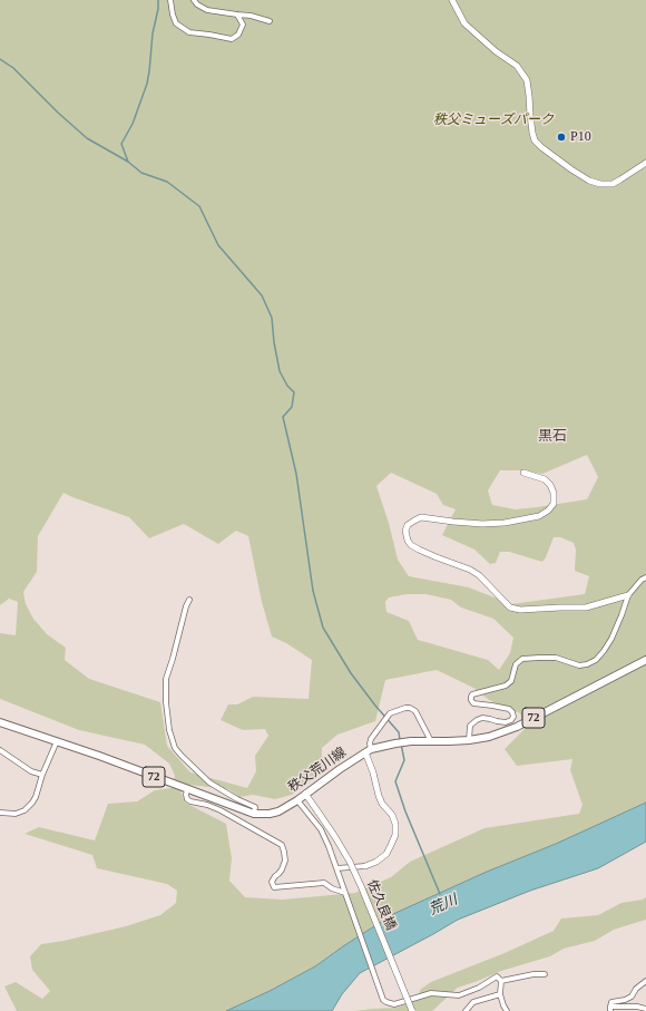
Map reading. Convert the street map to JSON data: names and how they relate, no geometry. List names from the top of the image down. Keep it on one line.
{"streets":{"main road":["72","秩父荒川線"],"street":["佐久良橋"]},"crossings":[["秩父荒川線","佐久良橋"]],"districts":["黒石"],"water":["荒川"],"parks":["秩父ミューズパーク"],"places":["P10"]}
